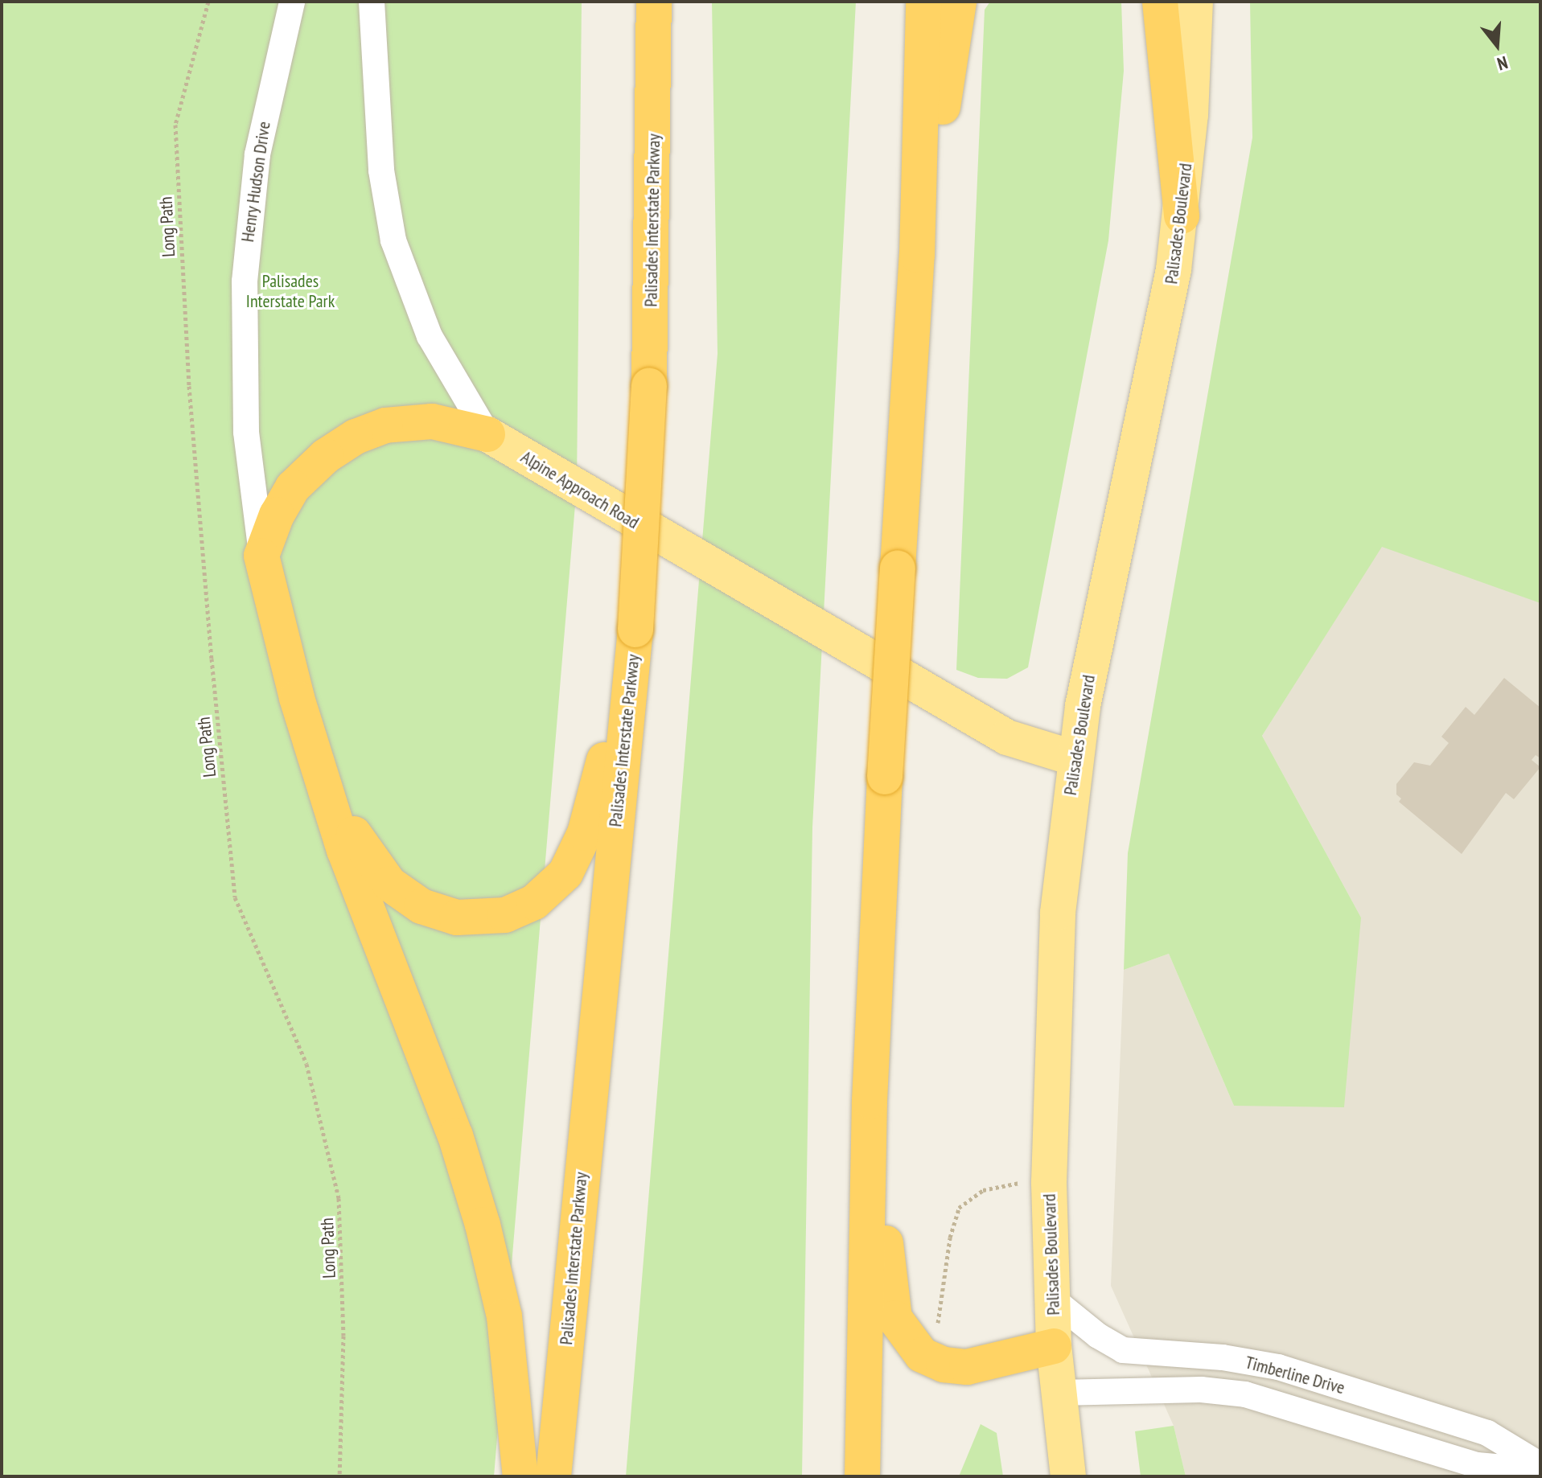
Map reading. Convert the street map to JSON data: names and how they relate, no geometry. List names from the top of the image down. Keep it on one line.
{"streets":{"highway":["Palisades Interstate Parkway"],"main road":["Palisades Boulevard","Alpine Approach Road"],"street":["Henry Hudson Drive","Timberline Drive"],"path":["Long Path"]},"crossings":[["Palisades Boulevard","Alpine Approach Road"],["Palisades Boulevard","Timberline Drive"]],"parks":["Palisades Interstate Park"],"north":"bottom"}
